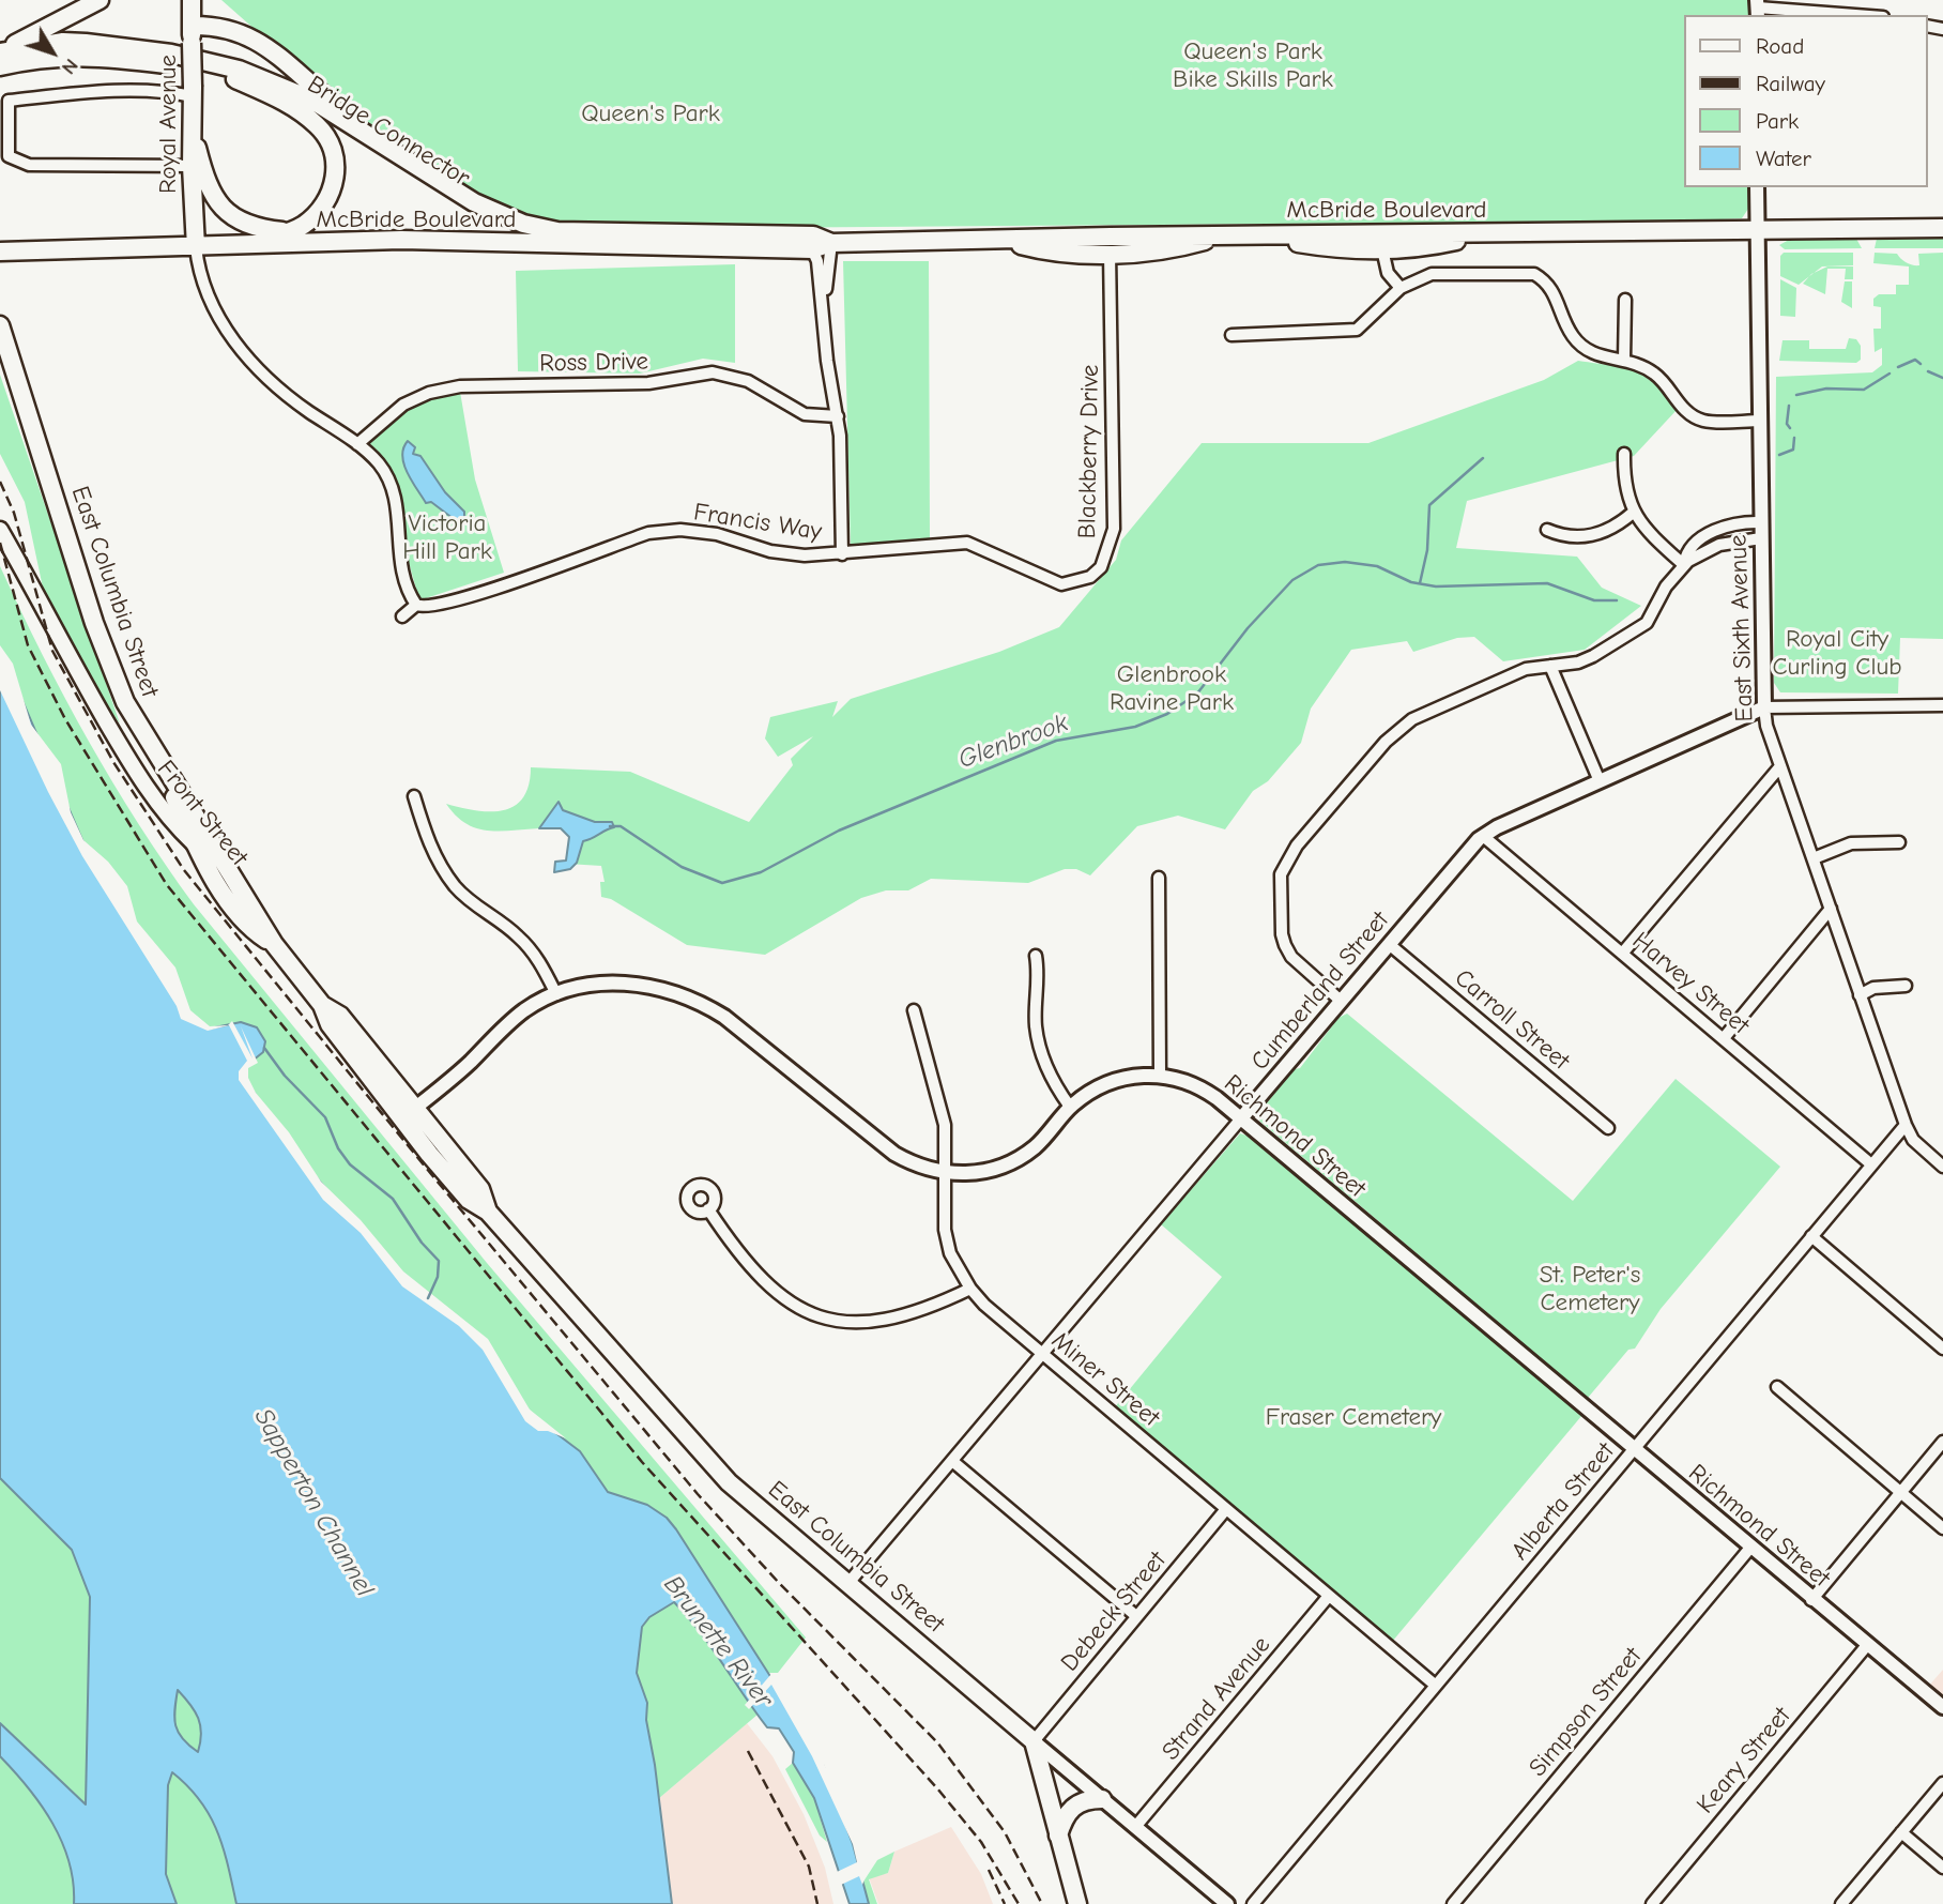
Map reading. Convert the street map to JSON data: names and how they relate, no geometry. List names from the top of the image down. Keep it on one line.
{"streets":{"main road":["Royal Avenue","Bridge Connector","McBride Boulevard","East Columbia Street","Front Street"],"street":["Ross Drive","Blackberry Drive","Francis Way","East Sixth Avenue","Harvey Street","Cumberland Street","Carroll Street","Richmond Street","Miner Street","Alberta Street","Debeck Street","Strand Avenue","Simpson Street","Keary Street"]},"crossings":[["Royal Avenue","McBride Boulevard"],["Bridge Connector","McBride Boulevard"],["McBride Boulevard","East Sixth Avenue"],["Blackberry Drive","Francis Way"],["East Columbia Street","Front Street"],["East Columbia Street","Cumberland Street"],["East Columbia Street","Richmond Street"],["East Columbia Street","Debeck Street"],["East Columbia Street","Strand Avenue"],["East Sixth Avenue","Cumberland Street"],["East Sixth Avenue","Alberta Street"],["Harvey Street","Cumberland Street"],["Harvey Street","Alberta Street"],["Cumberland Street","Carroll Street"],["Cumberland Street","Richmond Street"],["Cumberland Street","Miner Street"],["Richmond Street","Miner Street"],["Richmond Street","Alberta Street"],["Richmond Street","Simpson Street"],["Richmond Street","Keary Street"],["Miner Street","Alberta Street"],["Miner Street","Debeck Street"],["Miner Street","Strand Avenue"]],"water":["Glenbrook","Sapperton Channel","Brunette River"],"parks":["Queen's Park Bike Skills Park","Queen's Park","Victoria Hill Park","Royal City Curling Club","Glenbrook Ravine Park","St. Peter's Cemetery","Fraser Cemetery"],"legend":["Road","Railway","Park","Water"],"north":"bottom right"}
